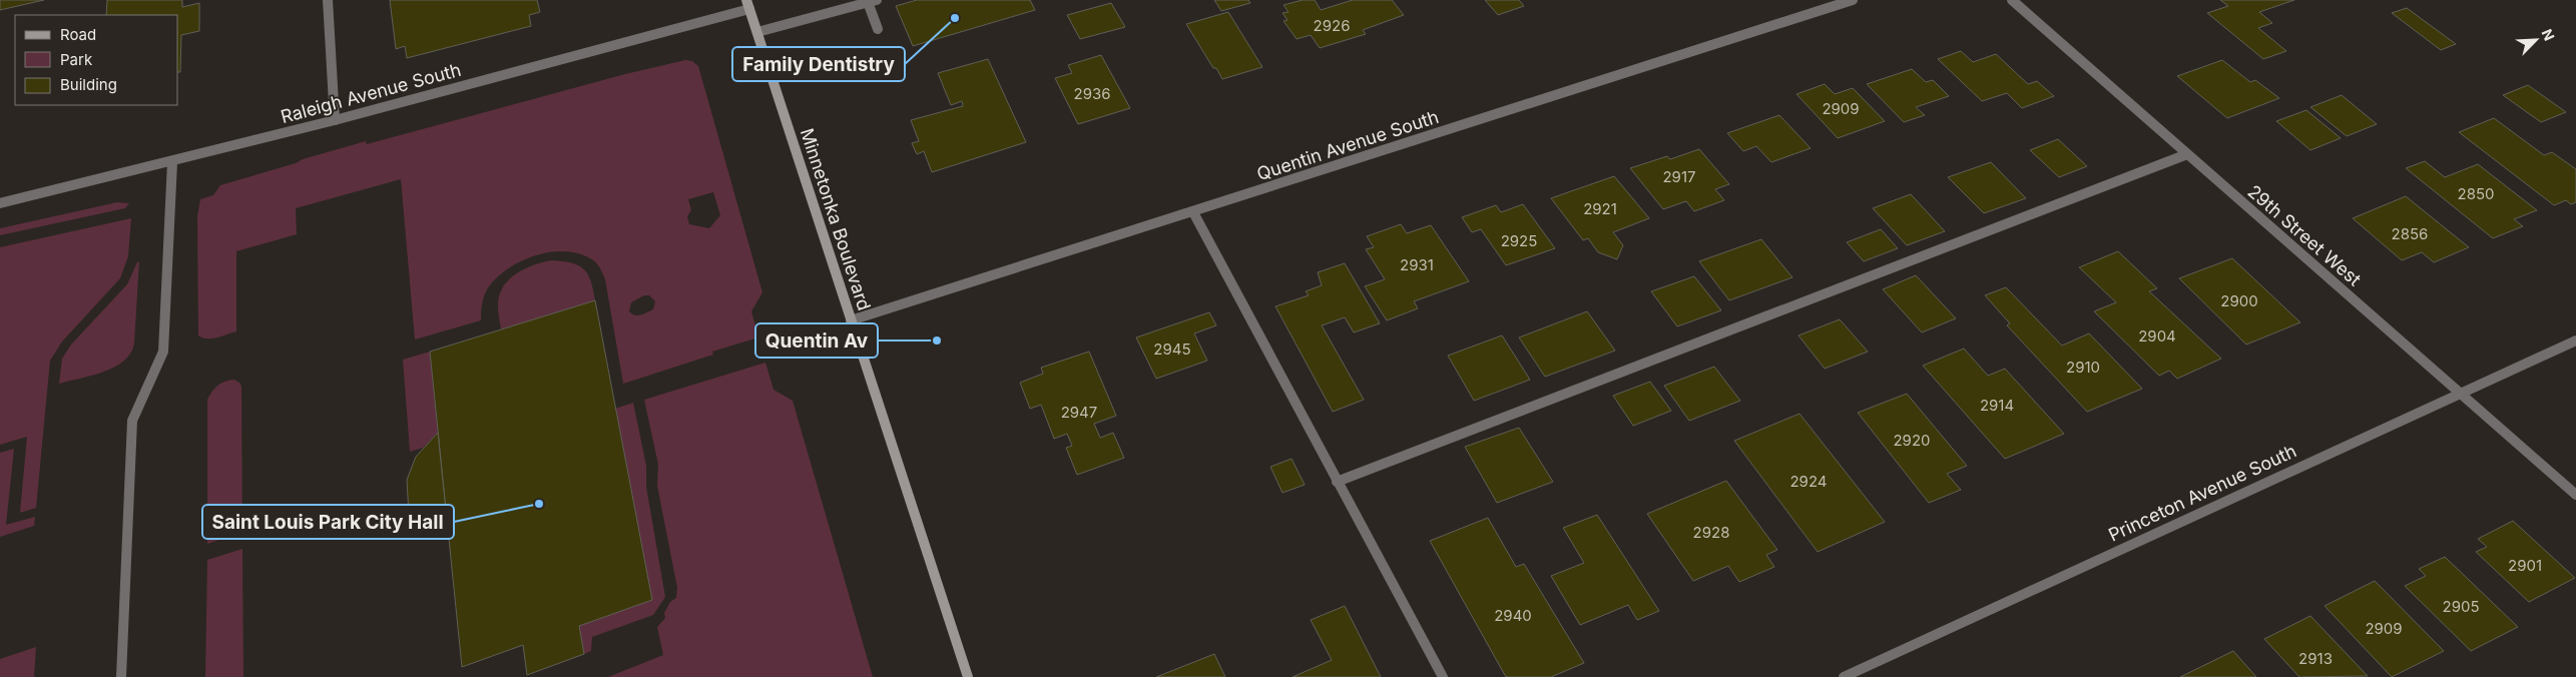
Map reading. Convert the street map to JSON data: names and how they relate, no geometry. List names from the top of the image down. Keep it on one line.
{"streets":{"main road":["Minnetonka Boulevard"],"street":["Raleigh Avenue South","Quentin Avenue South","29th Street West","Princeton Avenue South"]},"crossings":[["Raleigh Avenue South","Minnetonka Boulevard"],["Quentin Avenue South","Minnetonka Boulevard"],["29th Street West","Princeton Avenue South"]],"places":["Family Dentistry","Quentin Av","Saint Louis Park City Hall"],"house_numbers":["2926","2936","2909","2917","2850","2921","2856","2925","2931","2900","2904","2945","2910","2914","2947","2920","2924","2928","2901","2905","2940","2909","2913"],"legend":["Road","Park","Building"],"north":"top right"}
